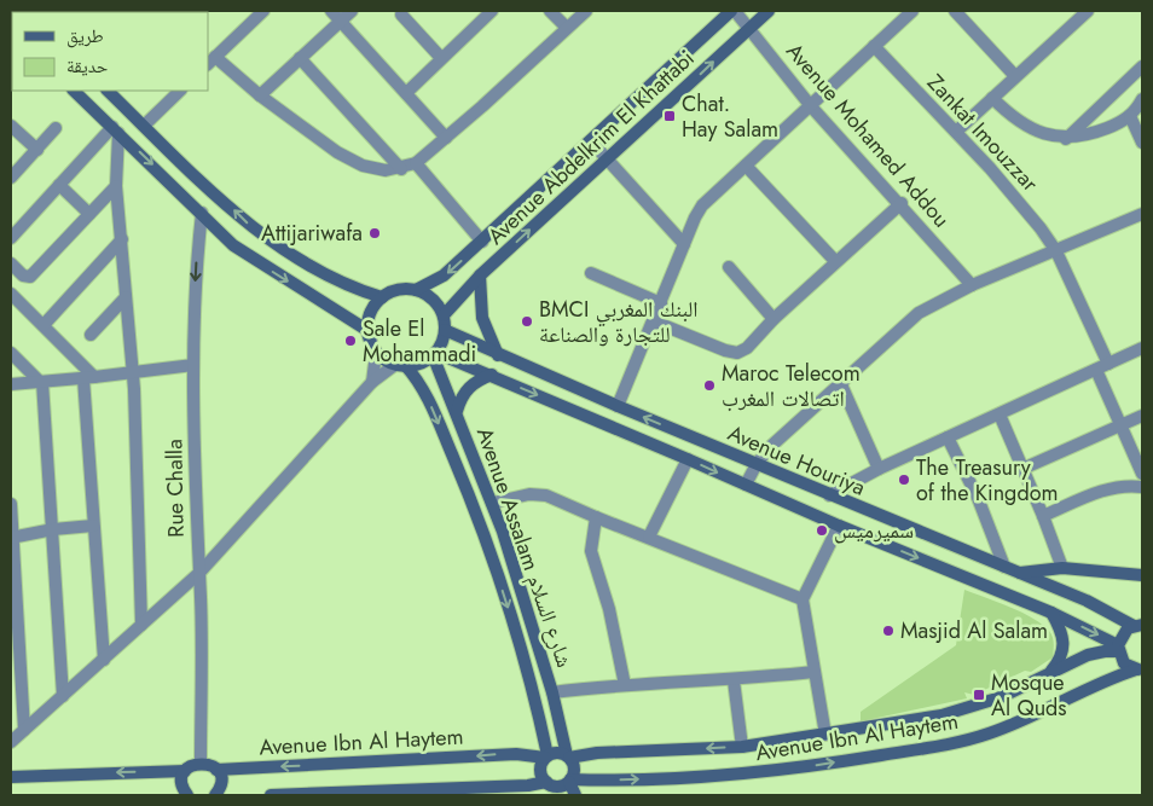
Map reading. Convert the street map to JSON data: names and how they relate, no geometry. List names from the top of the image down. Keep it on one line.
{"streets":{"street":["Zankat Imouzzar","Avenue Mohamed Addou","Avenue Abdelkrim El Khattabi","Avenue Houriya","Rue Challa","Avenue Assalam شارع السلام","Avenue Ibn Al Haytem"]},"crossings":[["Avenue Mohamed Addou","Avenue Abdelkrim El Khattabi"],["Avenue Abdelkrim El Khattabi","Avenue Houriya"],["Avenue Abdelkrim El Khattabi","Avenue Assalam شارع السلام"],["Avenue Houriya","Avenue Assalam شارع السلام"],["Avenue Houriya","Avenue Ibn Al Haytem"],["Avenue Assalam شارع السلام","Avenue Ibn Al Haytem"]],"places":{"transit":["Chat. Hay Salam","Mosque Al Quds"],"other":["Attijariwafa","BMCI البنك المغربي للتجارة والصناعة","Sale El Mohammadi","Maroc Telecom اتصالات المغرب","The Treasury of the Kingdom","سميرميس","Masjid Al Salam"]},"legend":["طريق","حديقة"]}
